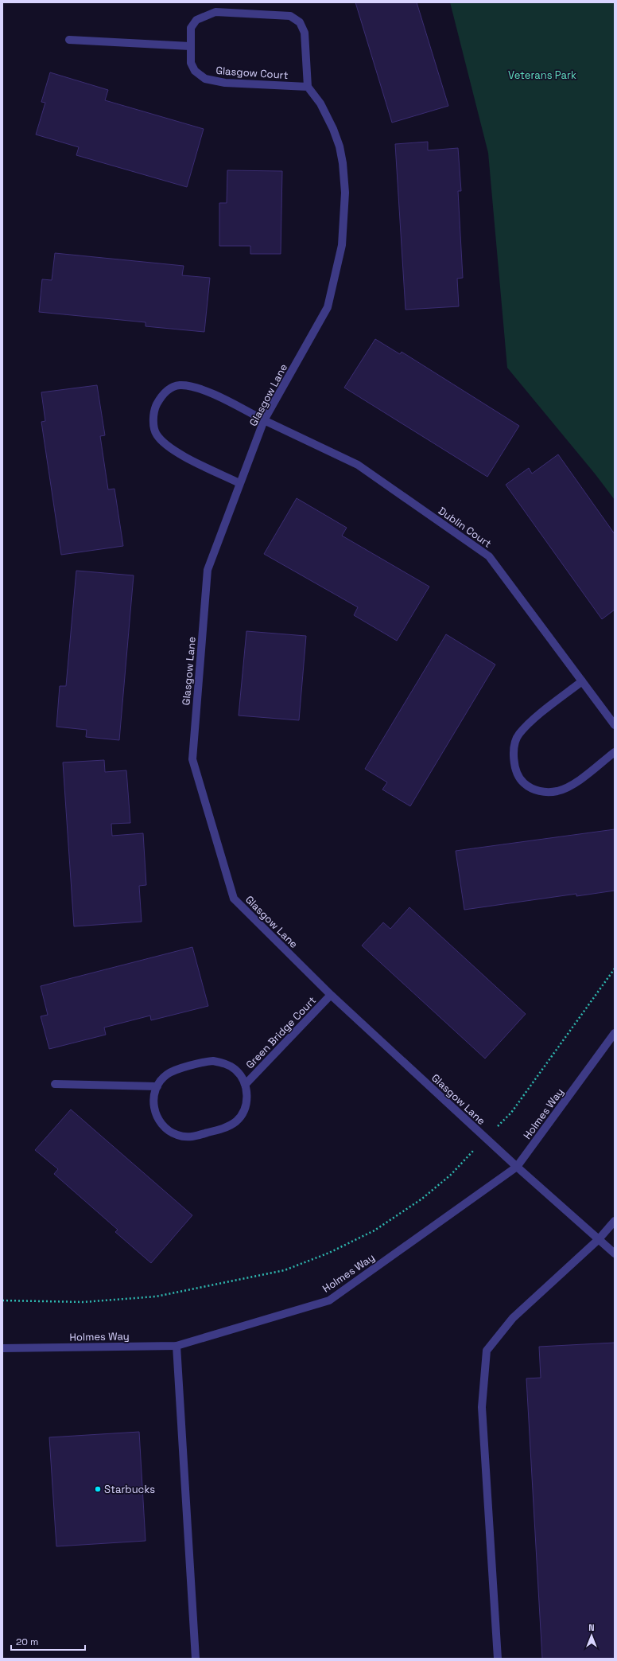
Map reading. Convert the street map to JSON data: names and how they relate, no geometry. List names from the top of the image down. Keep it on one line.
{"streets":{"street":["Glasgow Court","Glasgow Lane","Dublin Court","Green Bridge Court","Holmes Way"]},"crossings":[["Glasgow Court","Glasgow Lane"],["Glasgow Lane","Dublin Court"],["Glasgow Lane","Green Bridge Court"],["Glasgow Lane","Holmes Way"]],"parks":["Veterans Park"],"places":["Starbucks"],"scale_bar":"20 m","north":"top"}
